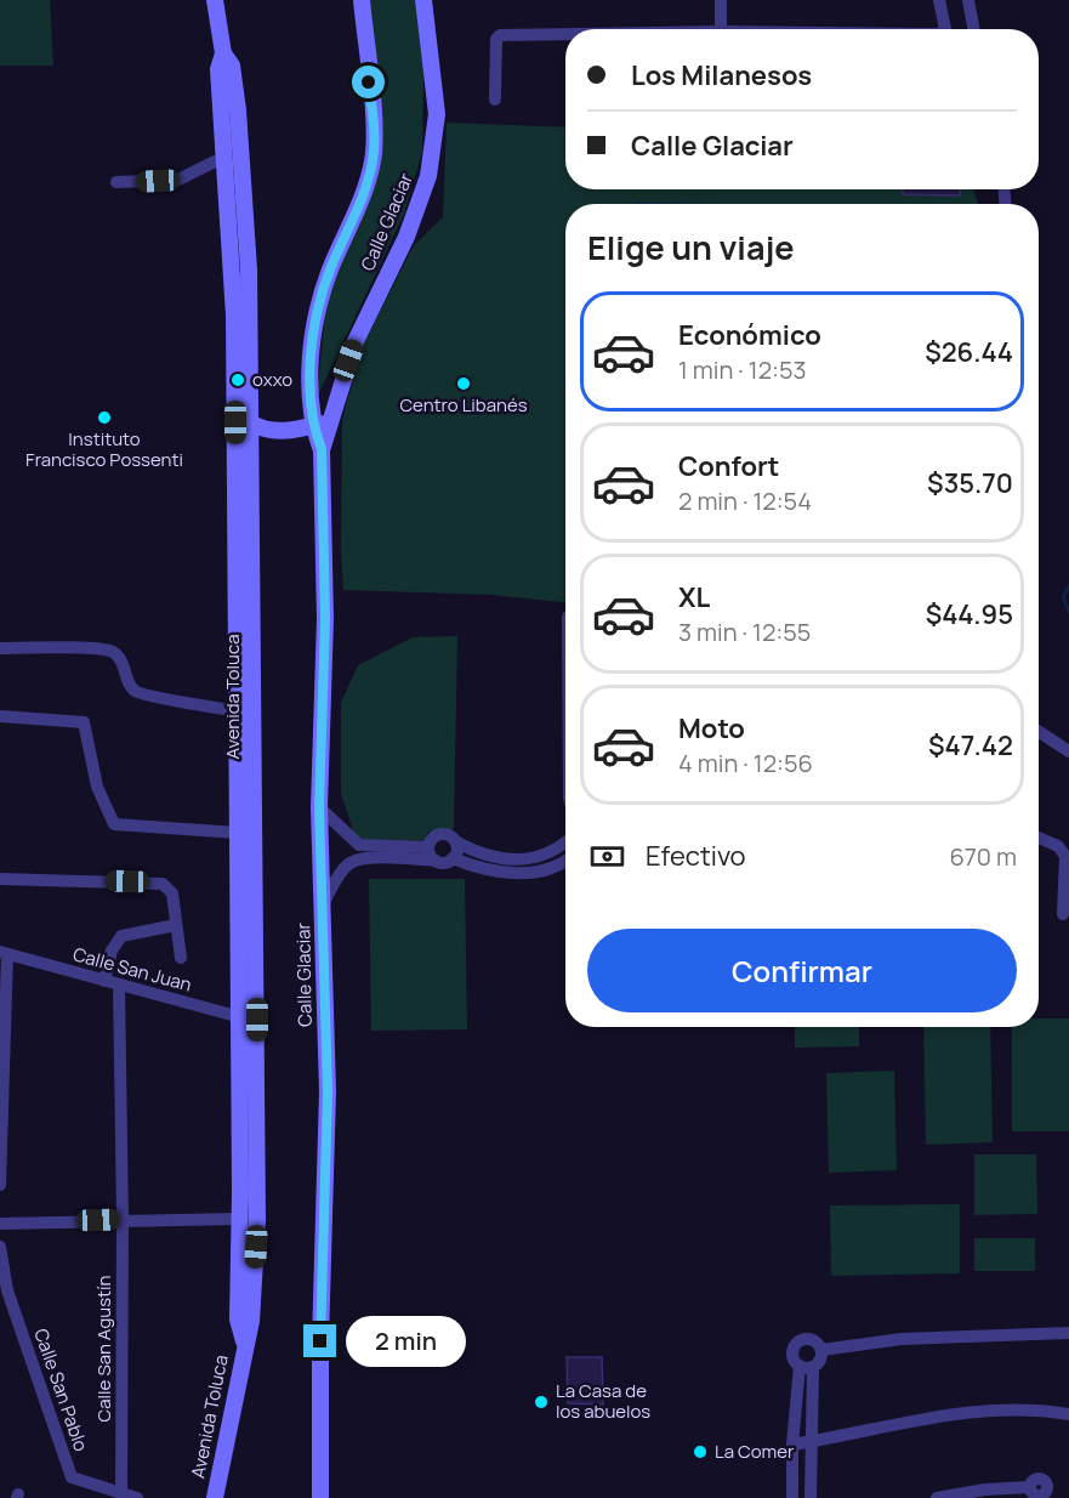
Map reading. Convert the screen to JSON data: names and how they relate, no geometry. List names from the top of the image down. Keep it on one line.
{"streets":{"street":["Calle Glaciar","Avenida Toluca","Calle San Juan","Calle San Agustín","Calle San Pablo"]},"crossings":[["Avenida Toluca","Calle San Juan"],["Calle San Juan","Calle San Agustín"],["Calle San Agustín","Calle San Pablo"]],"places":["oxxo","Centro Libanés","Instituto Francisco Possenti","La Casa de los abuelos","La Comer"],"page":{"banner":["Los Milanesos","Calle Glaciar"],"heading":"Elige un viaje","list":[{"name":"Económico","note":"1 min · 12:53","value":"$26.44"},{"name":"Confort","note":"2 min · 12:54","value":"$35.70"},{"name":"XL","note":"3 min · 12:55","value":"$44.95"},{"name":"Moto","note":"4 min · 12:56","value":"$47.42"}],"pay":["Efectivo","670 m"],"buttons":"Confirmar","bubble":"2 min"}}
